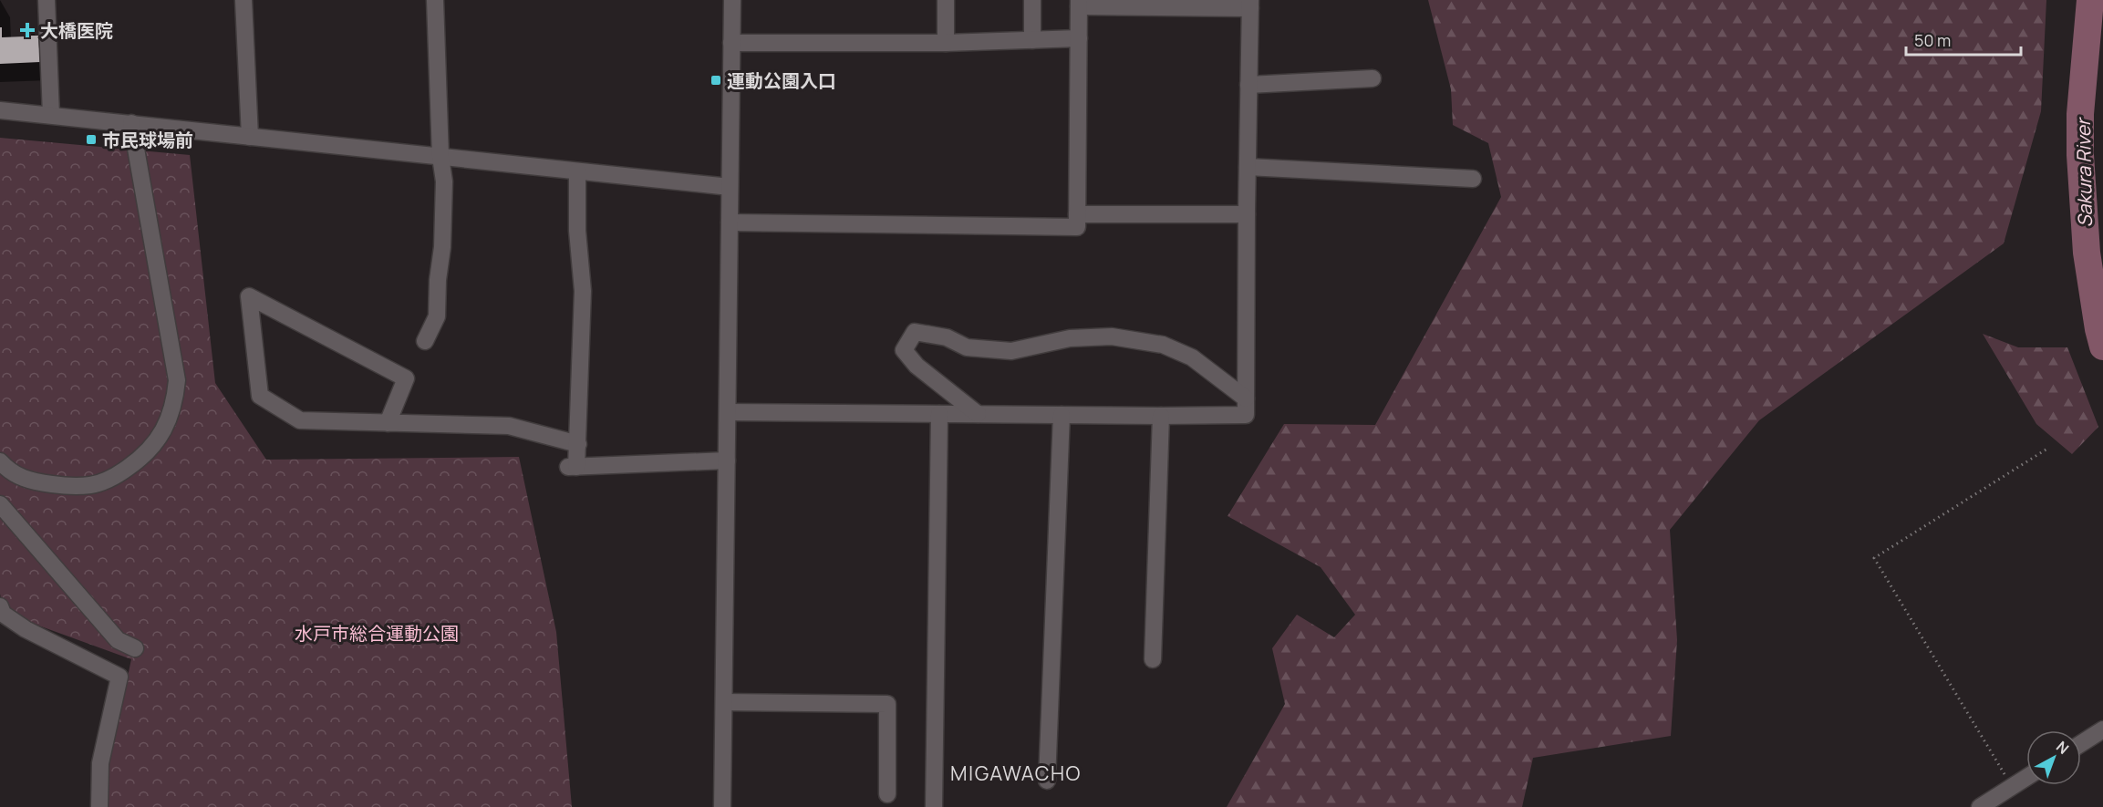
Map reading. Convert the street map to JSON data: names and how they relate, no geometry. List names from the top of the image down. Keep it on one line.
{"districts":["MIGAWACHO"],"water":["Sakura River"],"parks":["水戸市総合運動公園"],"places":{"health":["大橋医院"],"transit":["運動公園入口","市民球場前"]},"scale_bar":"50 m","north":"top right"}
